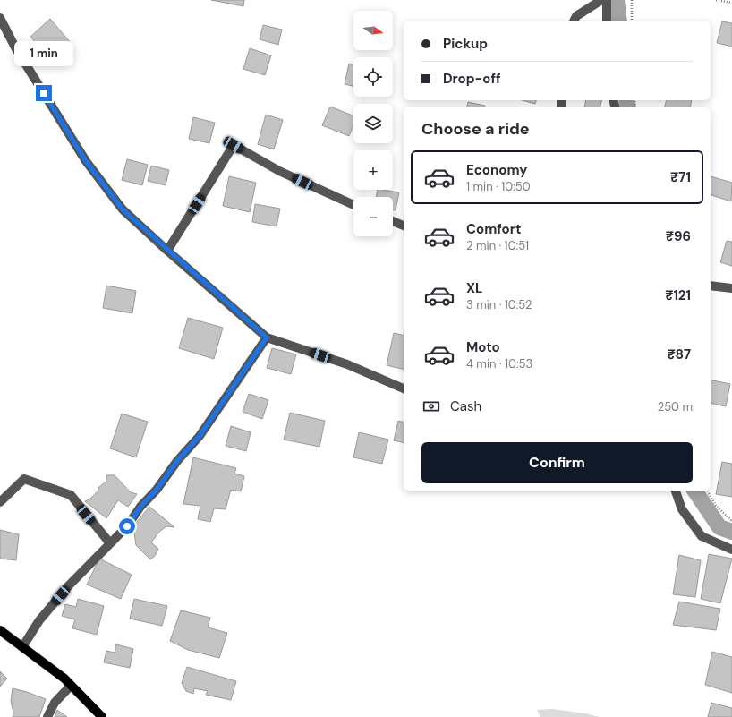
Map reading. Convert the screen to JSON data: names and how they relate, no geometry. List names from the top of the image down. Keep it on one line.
{"north":"right","page":{"map_buttons":["+","−"],"banner":["Pickup","Drop-off"],"bubble":"1 min","heading":"Choose a ride","list":[{"name":"Economy","note":"1 min · 10:50","value":"₹71"},{"name":"Comfort","note":"2 min · 10:51","value":"₹96"},{"name":"XL","note":"3 min · 10:52","value":"₹121"},{"name":"Moto","note":"4 min · 10:53","value":"₹87"}],"pay":["Cash","250 m"],"buttons":"Confirm"}}
